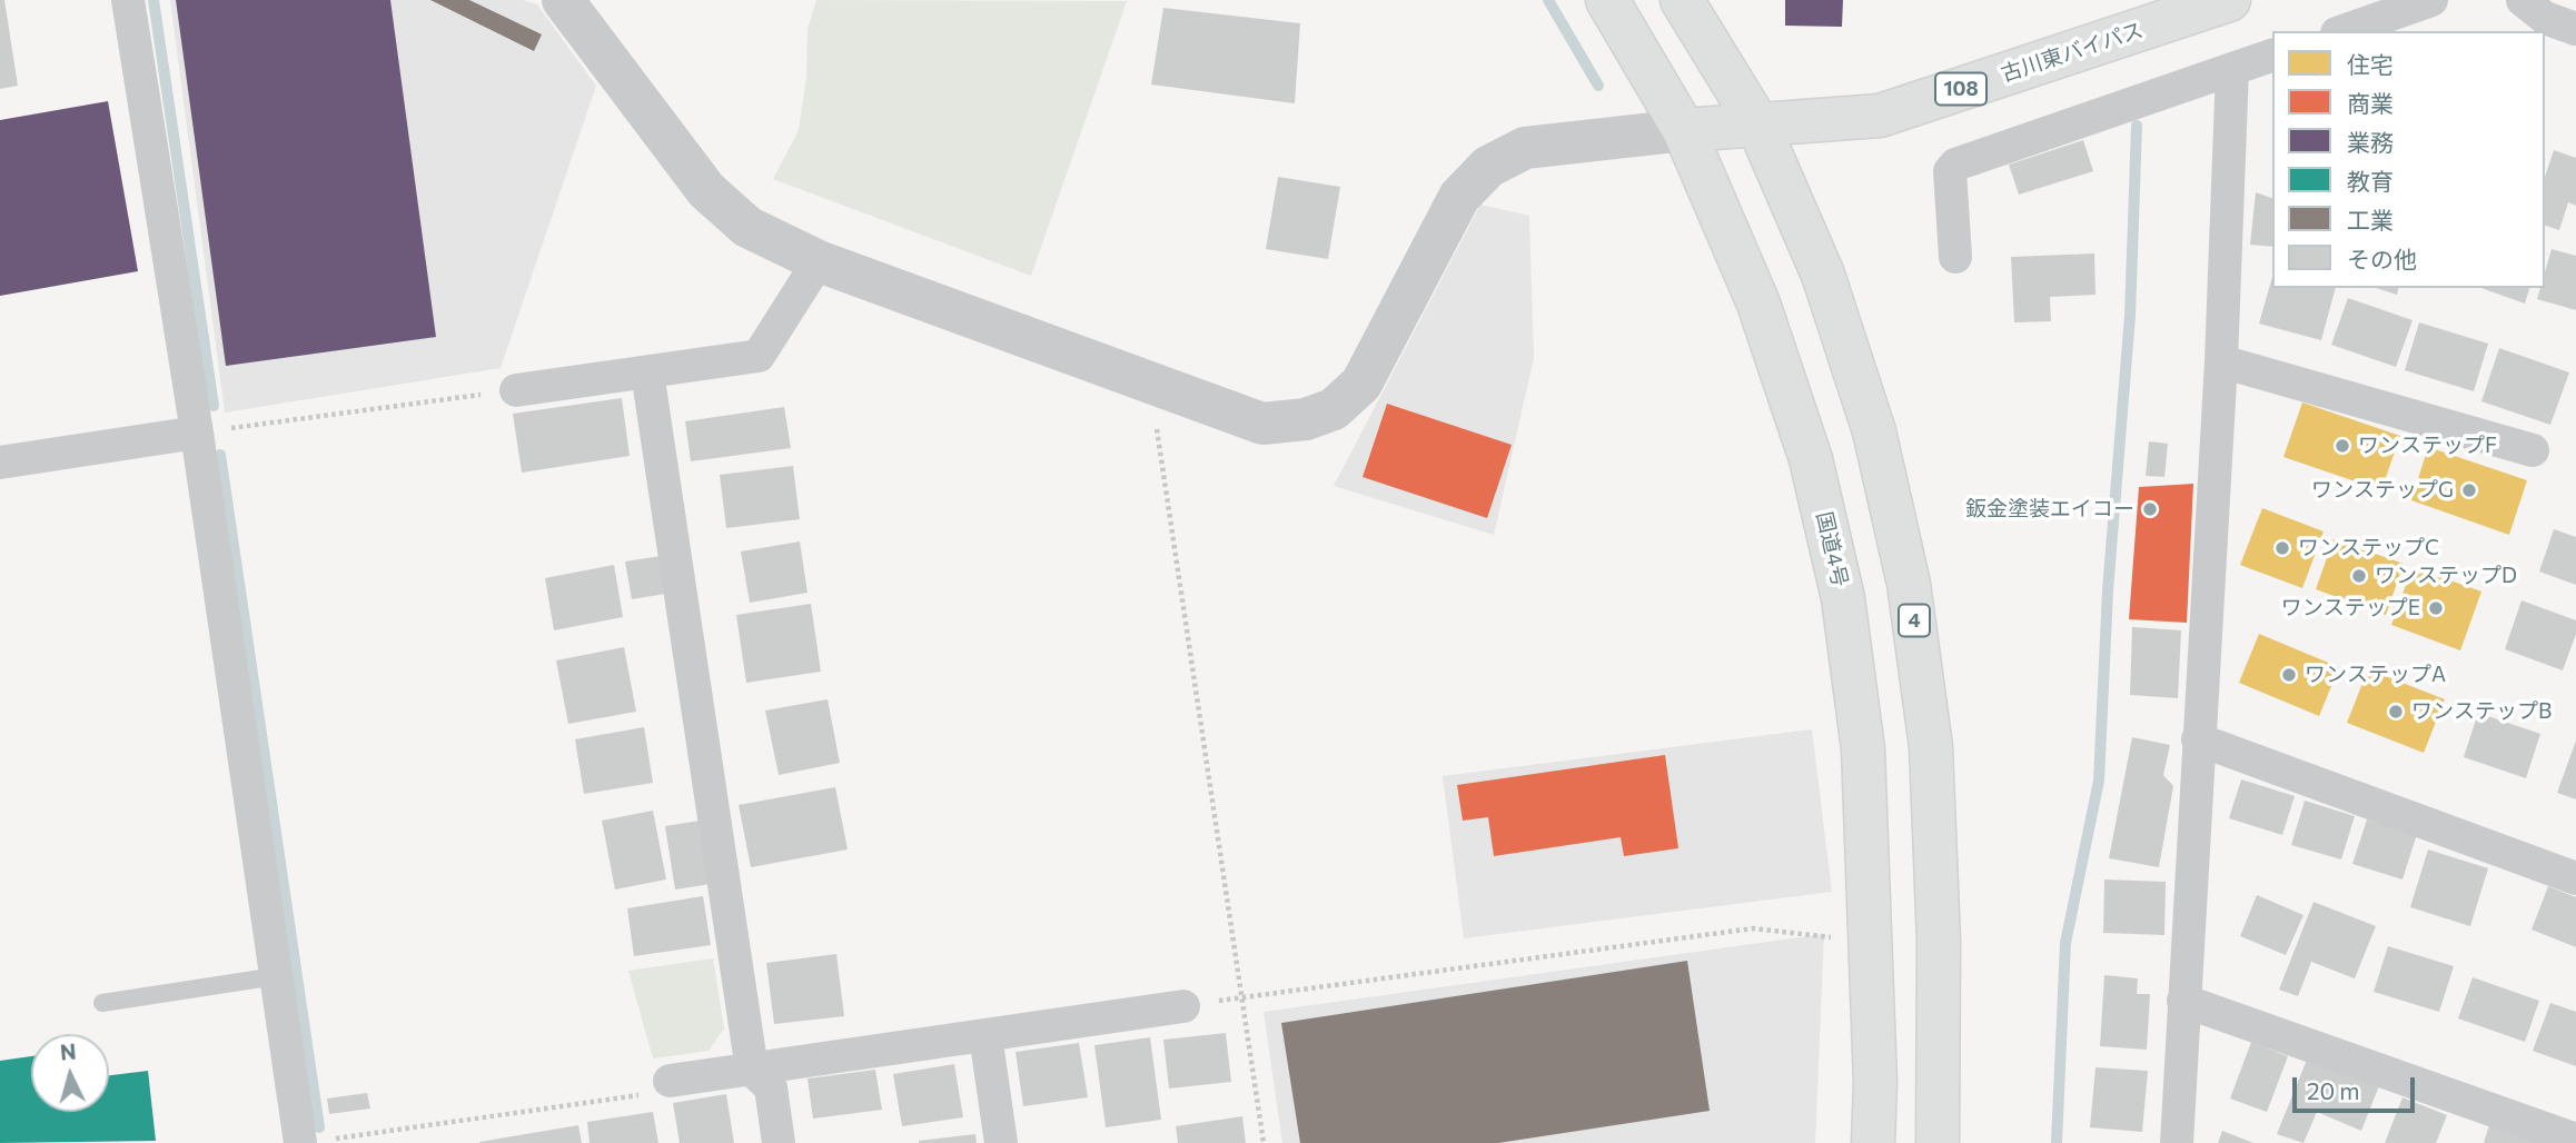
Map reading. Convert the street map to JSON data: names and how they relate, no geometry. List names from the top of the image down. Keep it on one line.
{"streets":{"highway":["古川東バイパス","108","国道4号","4"]},"crossings":[["古川東バイパス","国道4号"],["古川東バイパス","4"]],"places":["ワンステップF","ワンステップG","鈑金塗装エイコー","ワンステップC","ワンステップD","ワンステップE","ワンステップA","ワンステップB"],"legend":["住宅","商業","業務","教育","工業","その他"],"scale_bar":"20 m","north":"top"}
